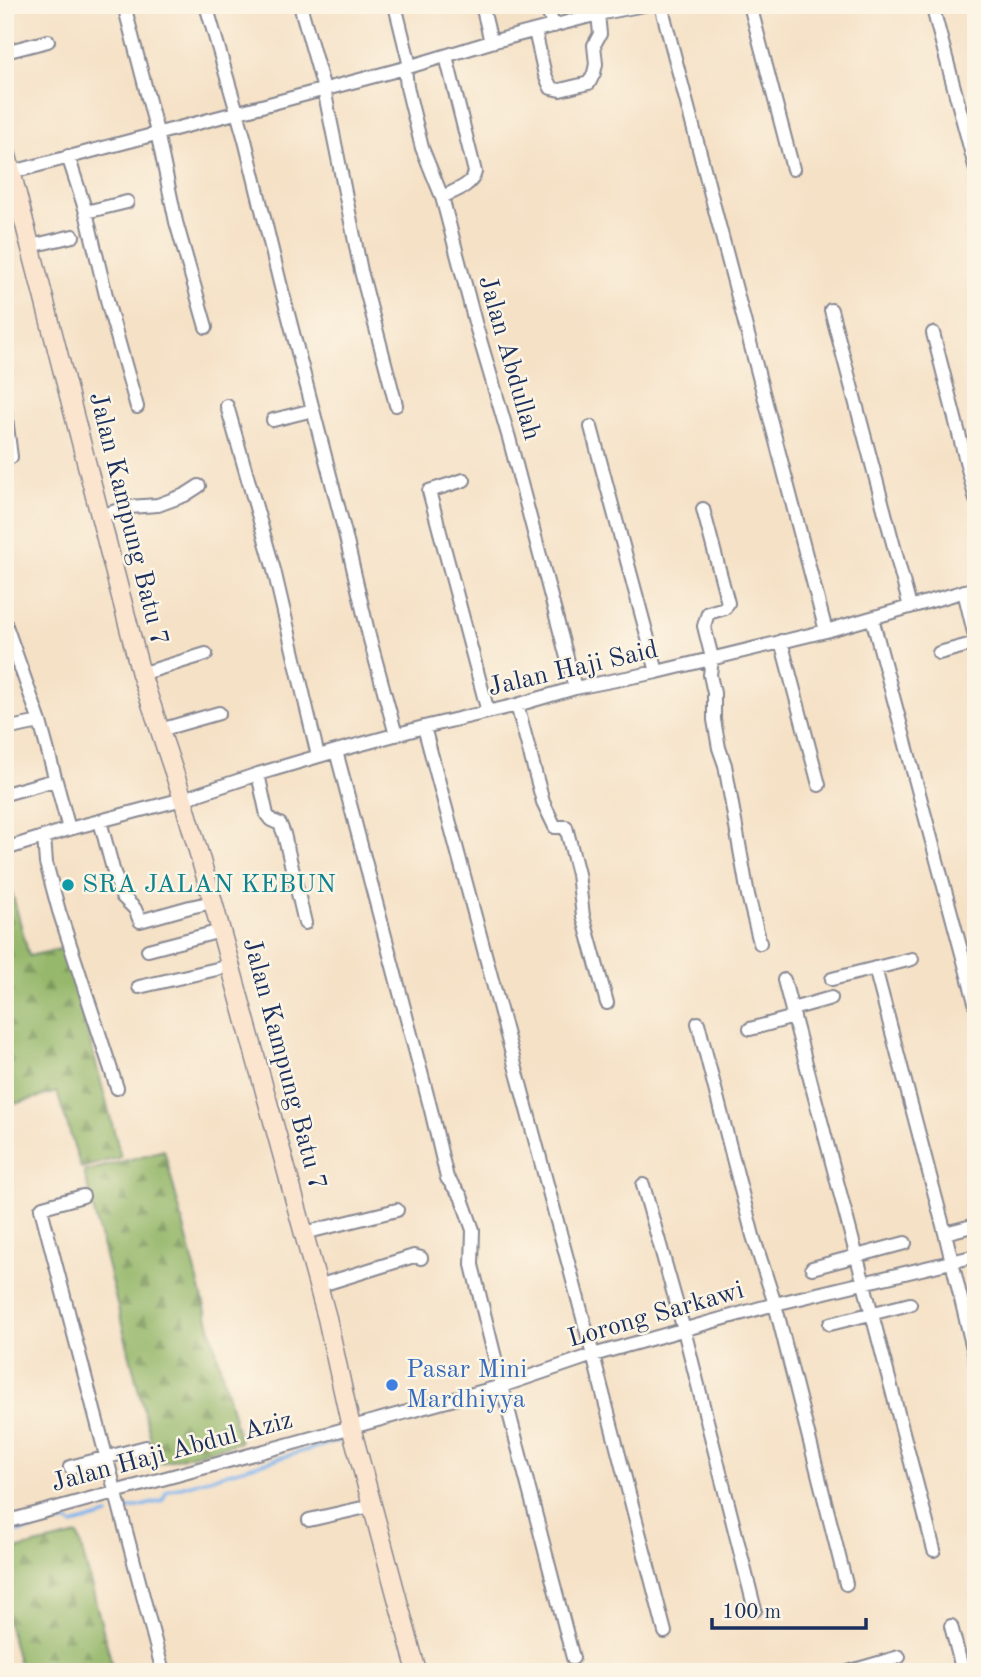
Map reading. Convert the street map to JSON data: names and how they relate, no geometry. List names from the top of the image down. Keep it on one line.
{"streets":{"street":["Jalan Abdullah","Jalan Kampung Batu 7","Jalan Haji Said","Lorong Sarkawi","Jalan Haji Abdul Aziz"]},"crossings":[["Jalan Abdullah","Jalan Haji Said"],["Jalan Kampung Batu 7","Jalan Haji Said"],["Jalan Kampung Batu 7","Lorong Sarkawi"],["Jalan Kampung Batu 7","Jalan Haji Abdul Aziz"],["Lorong Sarkawi","Jalan Haji Abdul Aziz"]],"places":["SRA JALAN KEBUN","Pasar Mini Mardhiyya"],"scale_bar":"100 m"}
